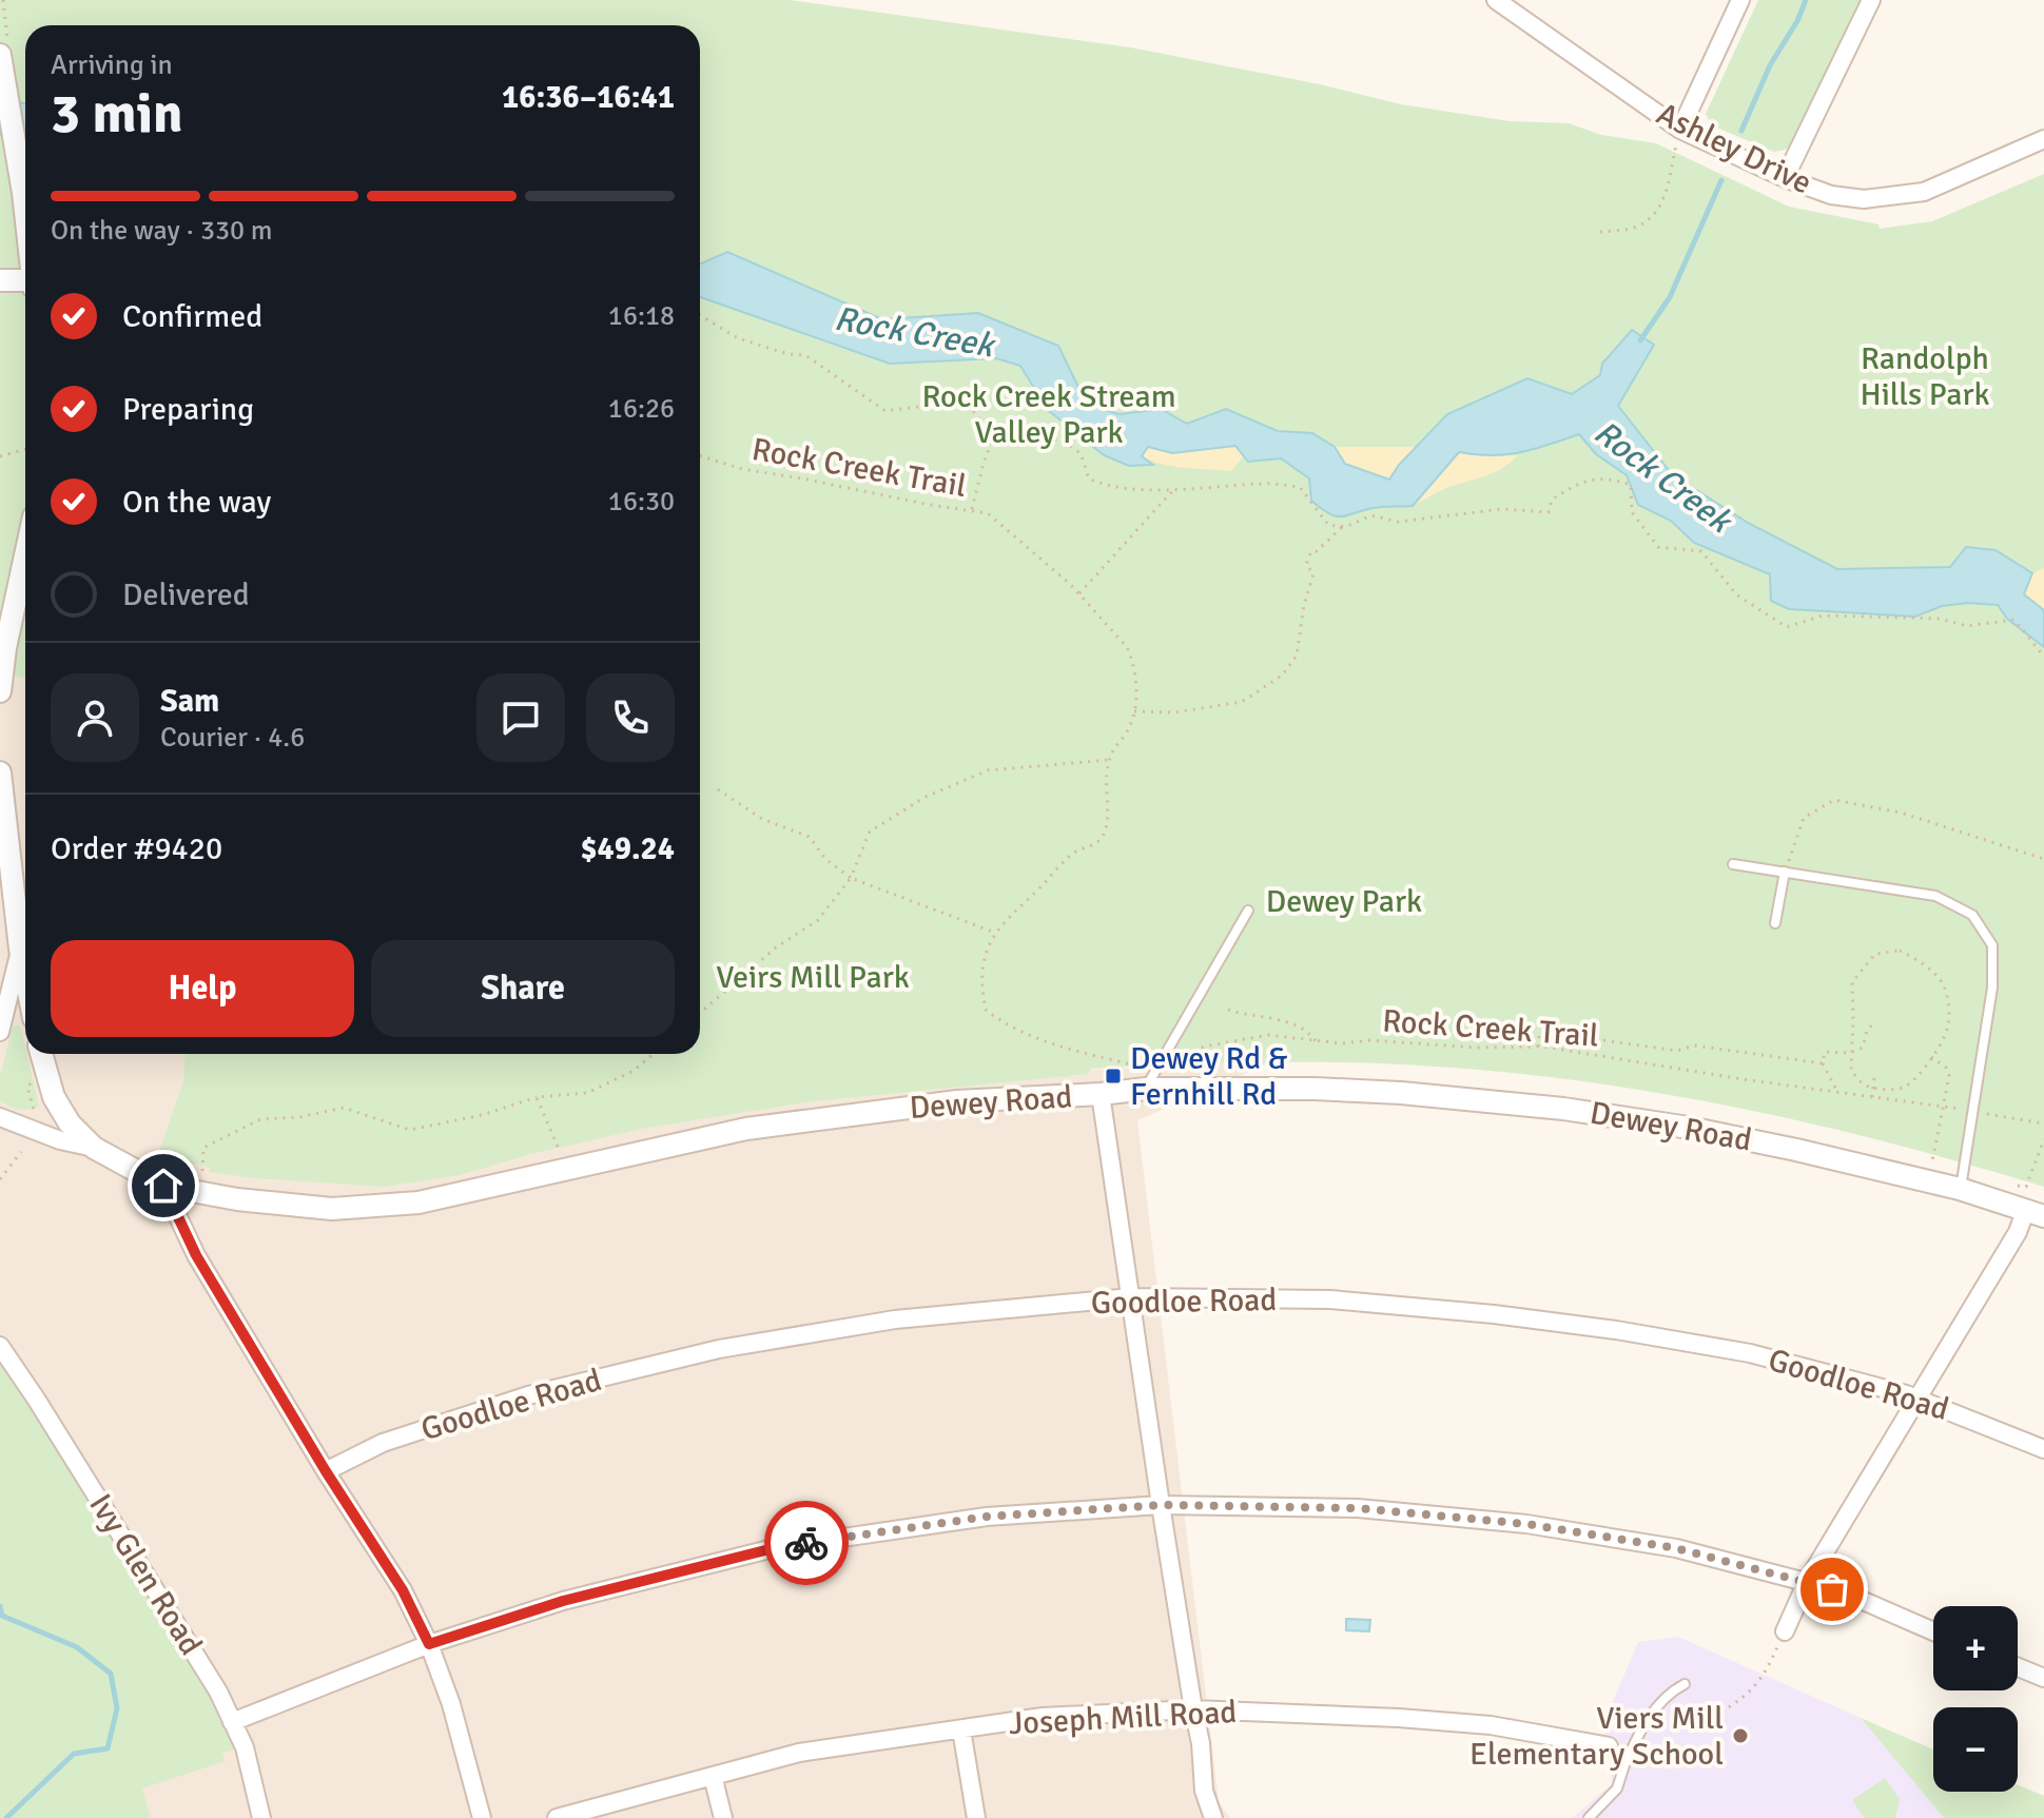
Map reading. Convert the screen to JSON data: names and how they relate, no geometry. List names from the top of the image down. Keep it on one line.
{"streets":{"street":["Ashley Drive","Dewey Road","Goodloe Road","Ivy Glen Road","Joseph Mill Road"],"path":["Rock Creek Trail"]},"water":["Rock Creek"],"parks":["Randolph Hills Park","Rock Creek Stream Valley Park","Dewey Park","Veirs Mill Park"],"places":{"transit":["Dewey Rd & Fernhill Rd"],"other":["Viers Mill Elementary School"]},"page":{"heading":["3 min","Arriving in","16:36–16:41"],"panel":["Sam","Courier · 4.6","Order #9420","$49.24"],"bar":"On the way · 330 m","list":[["Confirmed","16:18"],["Preparing","16:26"],["On the way","16:30"],"Delivered"],"buttons":["Help","Share"],"map_buttons":["+","−"]}}
